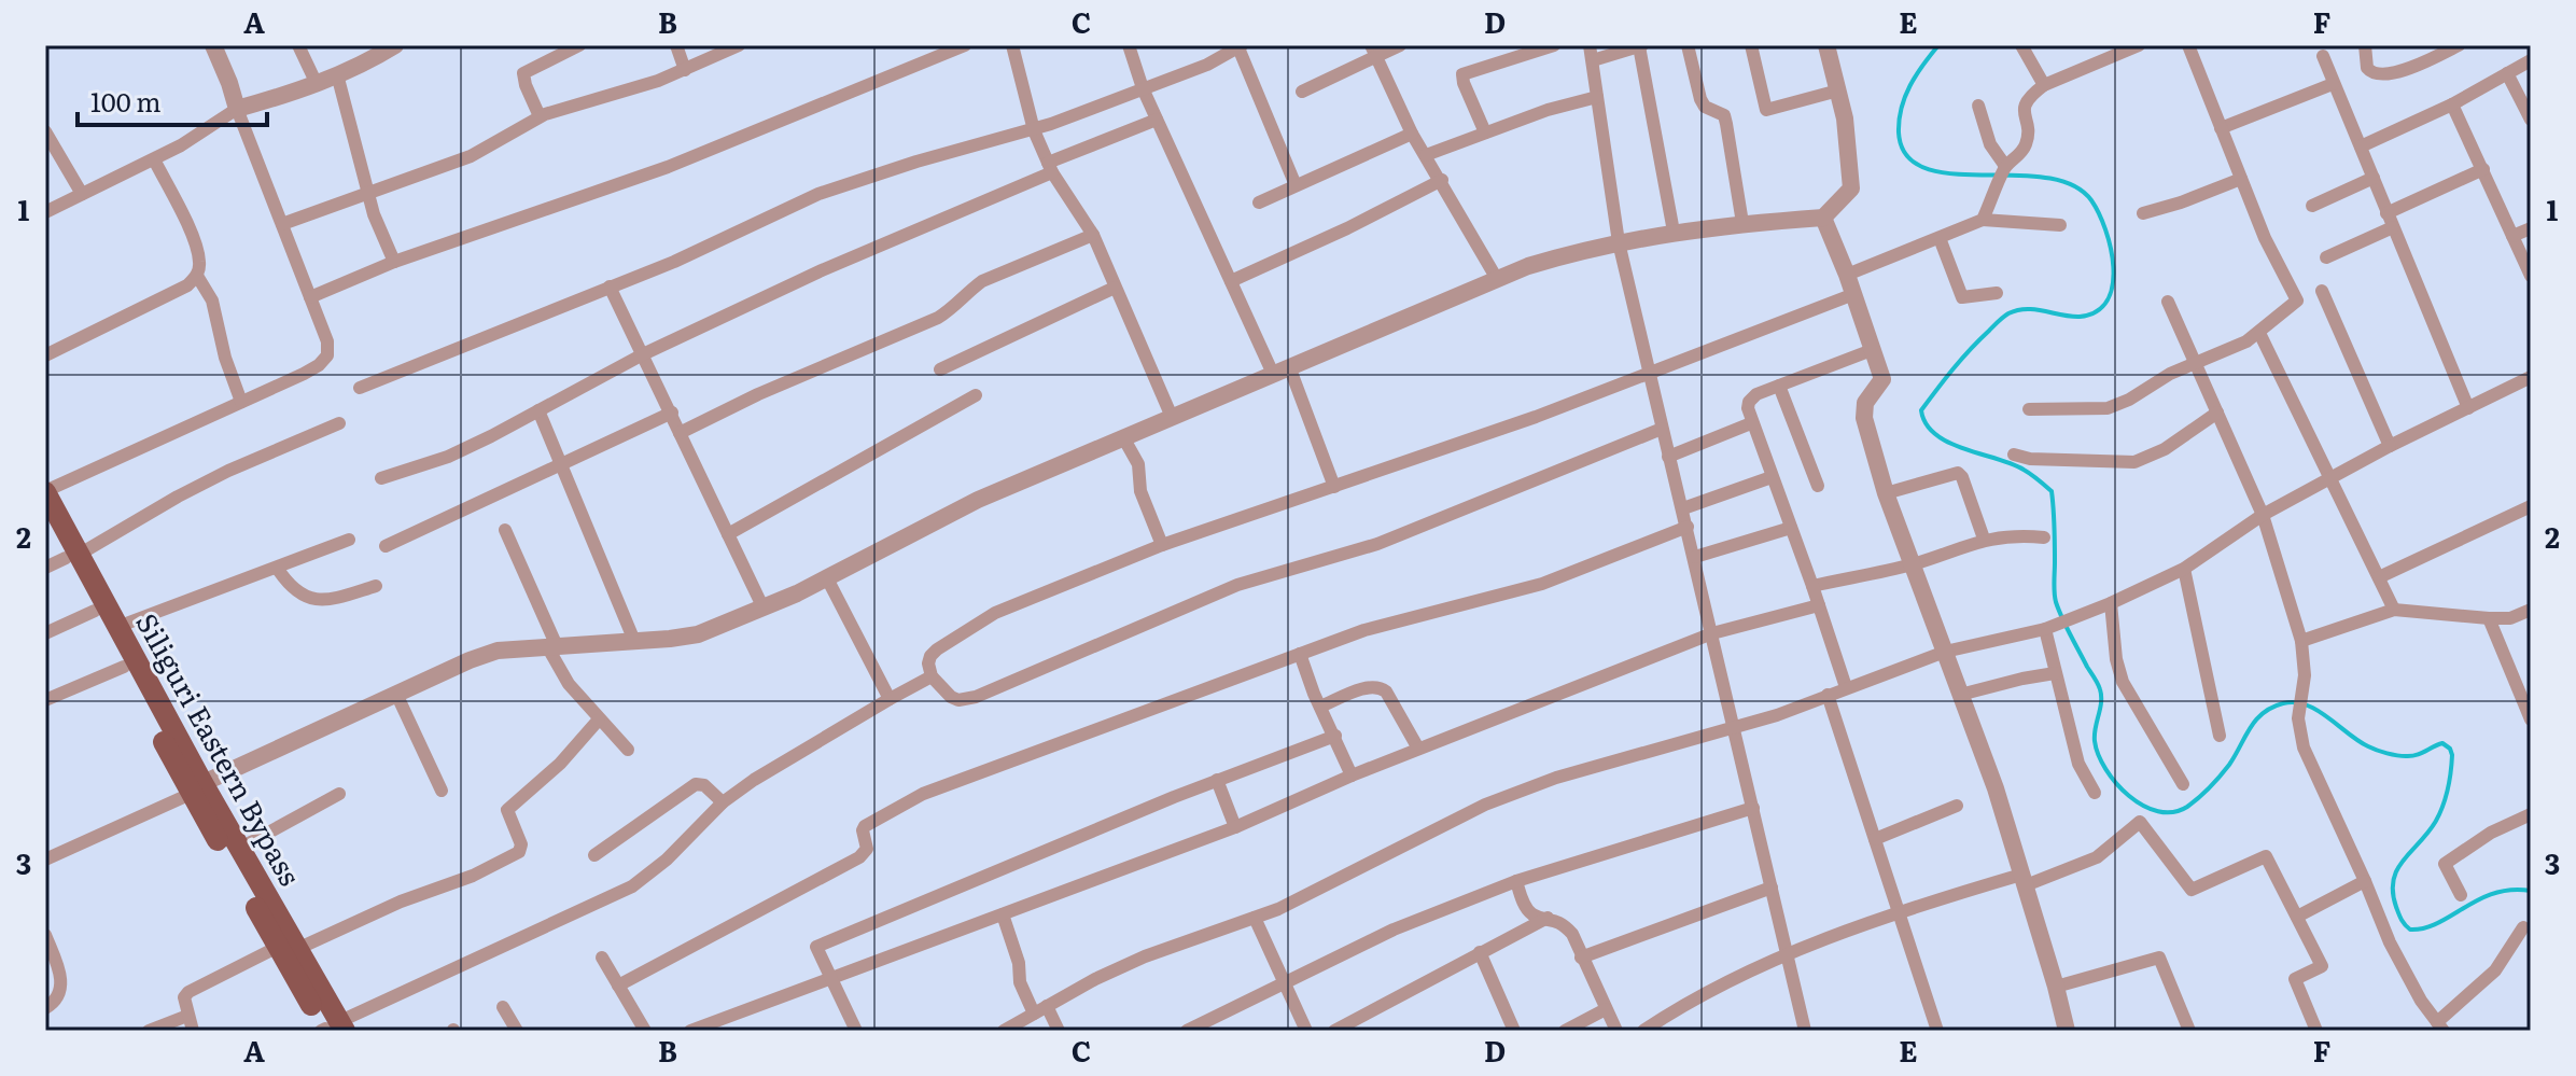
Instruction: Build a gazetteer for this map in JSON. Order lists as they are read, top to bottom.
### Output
{
  "streets": {
    "main road": ["Siliguri Eastern Bypass"]
  },
  "scale_bar": "100 m",
  "grid": {
    "columns": [
      "A",
      "B",
      "C",
      "D",
      "E",
      "F"
    ],
    "rows": ["1", "2", "3"]
  }
}
